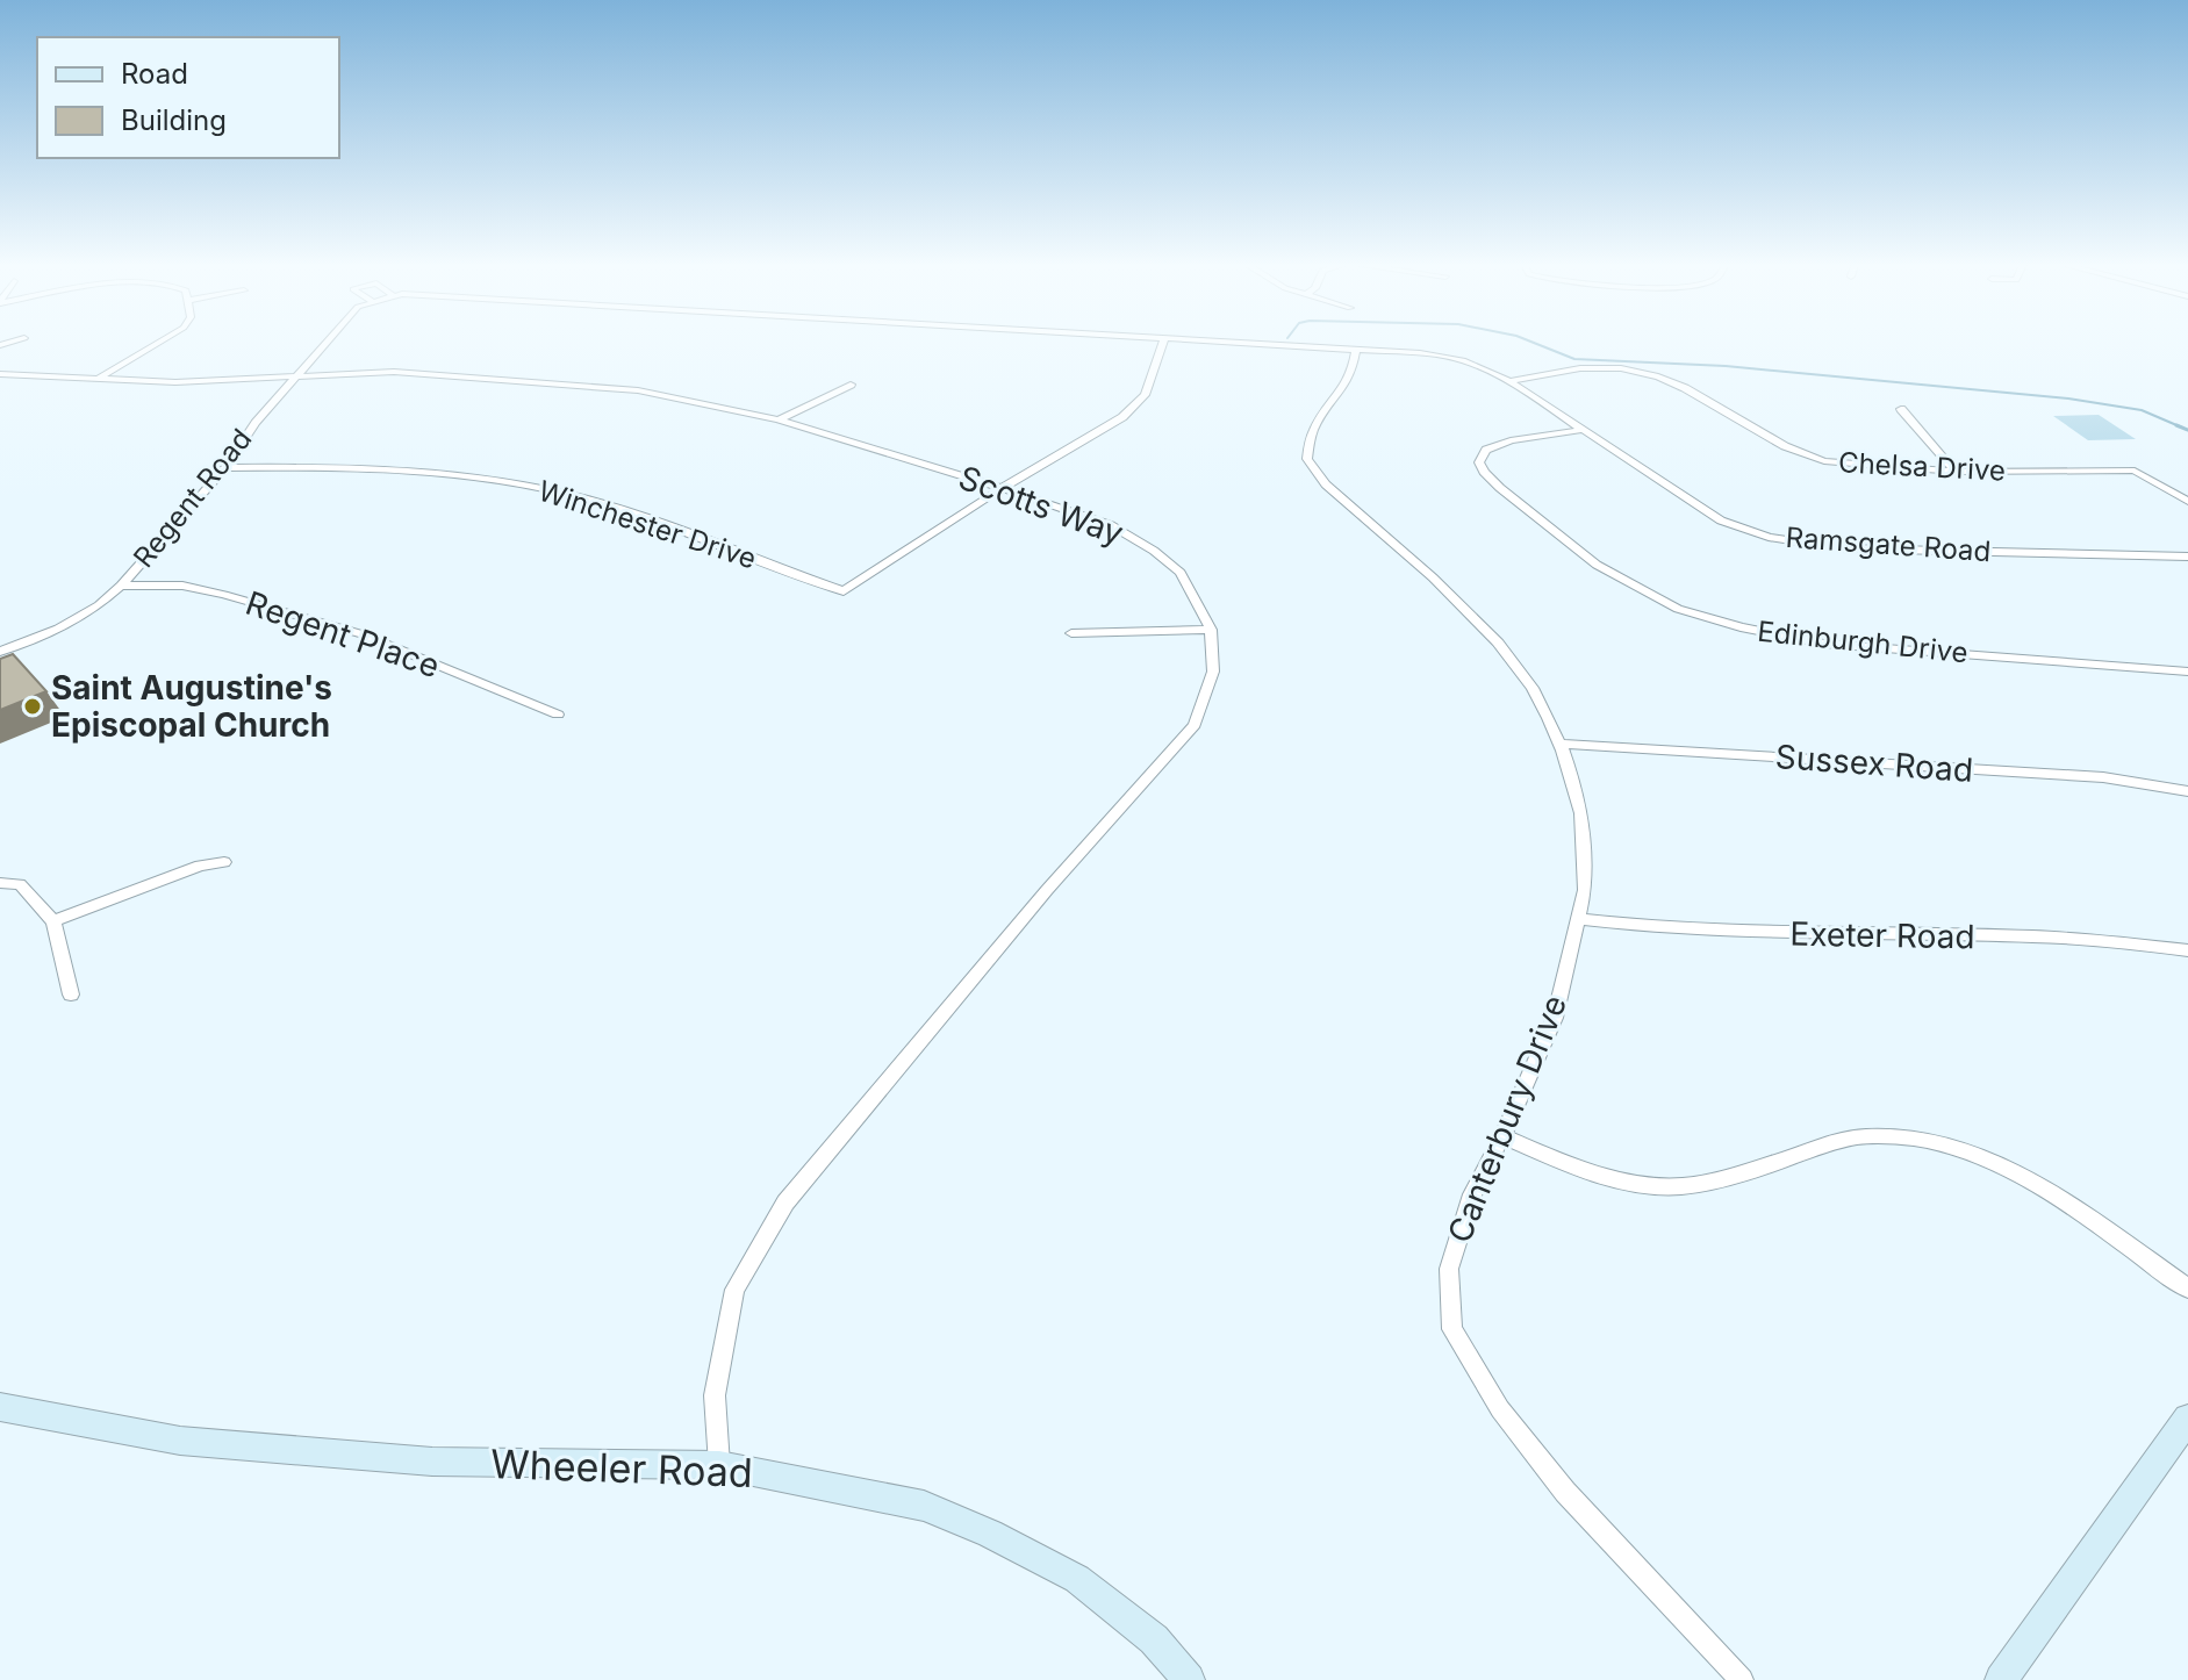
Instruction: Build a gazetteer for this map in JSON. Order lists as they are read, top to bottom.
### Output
{
  "streets": {
    "street": [
      "Chelsa Drive",
      "Regent Road",
      "Scotts Way",
      "Winchester Drive",
      "Ramsgate Road",
      "Regent Place",
      "Edinburgh Drive",
      "Sussex Road",
      "Exeter Road",
      "Canterbury Drive",
      "Wheeler Road"
    ]
  },
  "crossings": [
    ["Chelsa Drive", "Ramsgate Road"],
    ["Regent Road", "Scotts Way"],
    ["Regent Road", "Winchester Drive"],
    ["Regent Road", "Regent Place"],
    ["Scotts Way", "Winchester Drive"],
    ["Scotts Way", "Wheeler Road"],
    ["Ramsgate Road", "Edinburgh Drive"],
    ["Ramsgate Road", "Canterbury Drive"],
    ["Sussex Road", "Canterbury Drive"],
    ["Exeter Road", "Canterbury Drive"]
  ],
  "places": ["Saint Augustine's Episcopal Church"],
  "legend": ["Road", "Building"]
}
